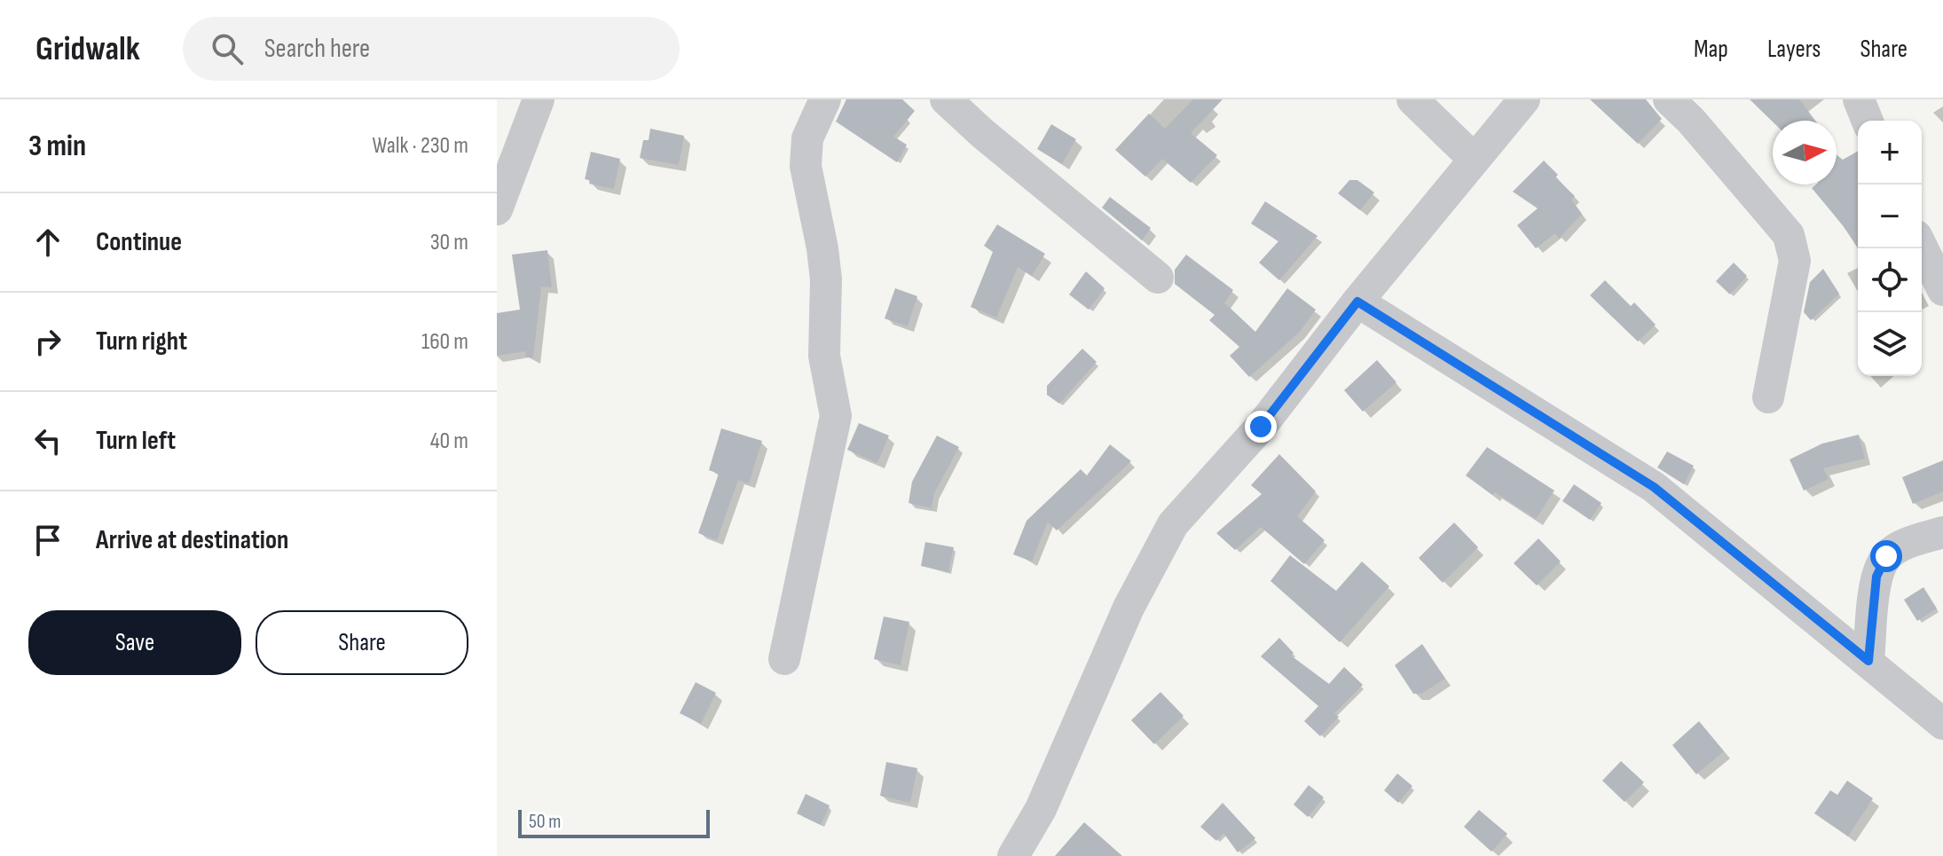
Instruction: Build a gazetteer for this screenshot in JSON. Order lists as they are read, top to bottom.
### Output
{
  "scale_bar": "50 m",
  "north": "right",
  "page": {
    "header": "Gridwalk",
    "search": "Search here",
    "nav": ["Map", "Layers", "Share"],
    "heading": ["3 min", "Walk · 230 m"],
    "map_buttons": ["+", "−"],
    "list": [
      ["Continue", "30 m"],
      ["Turn right", "160 m"],
      ["Turn left", "40 m"],
      "Arrive at destination"
    ],
    "buttons": ["Save", "Share"],
    "scale": "50 m"
  }
}
